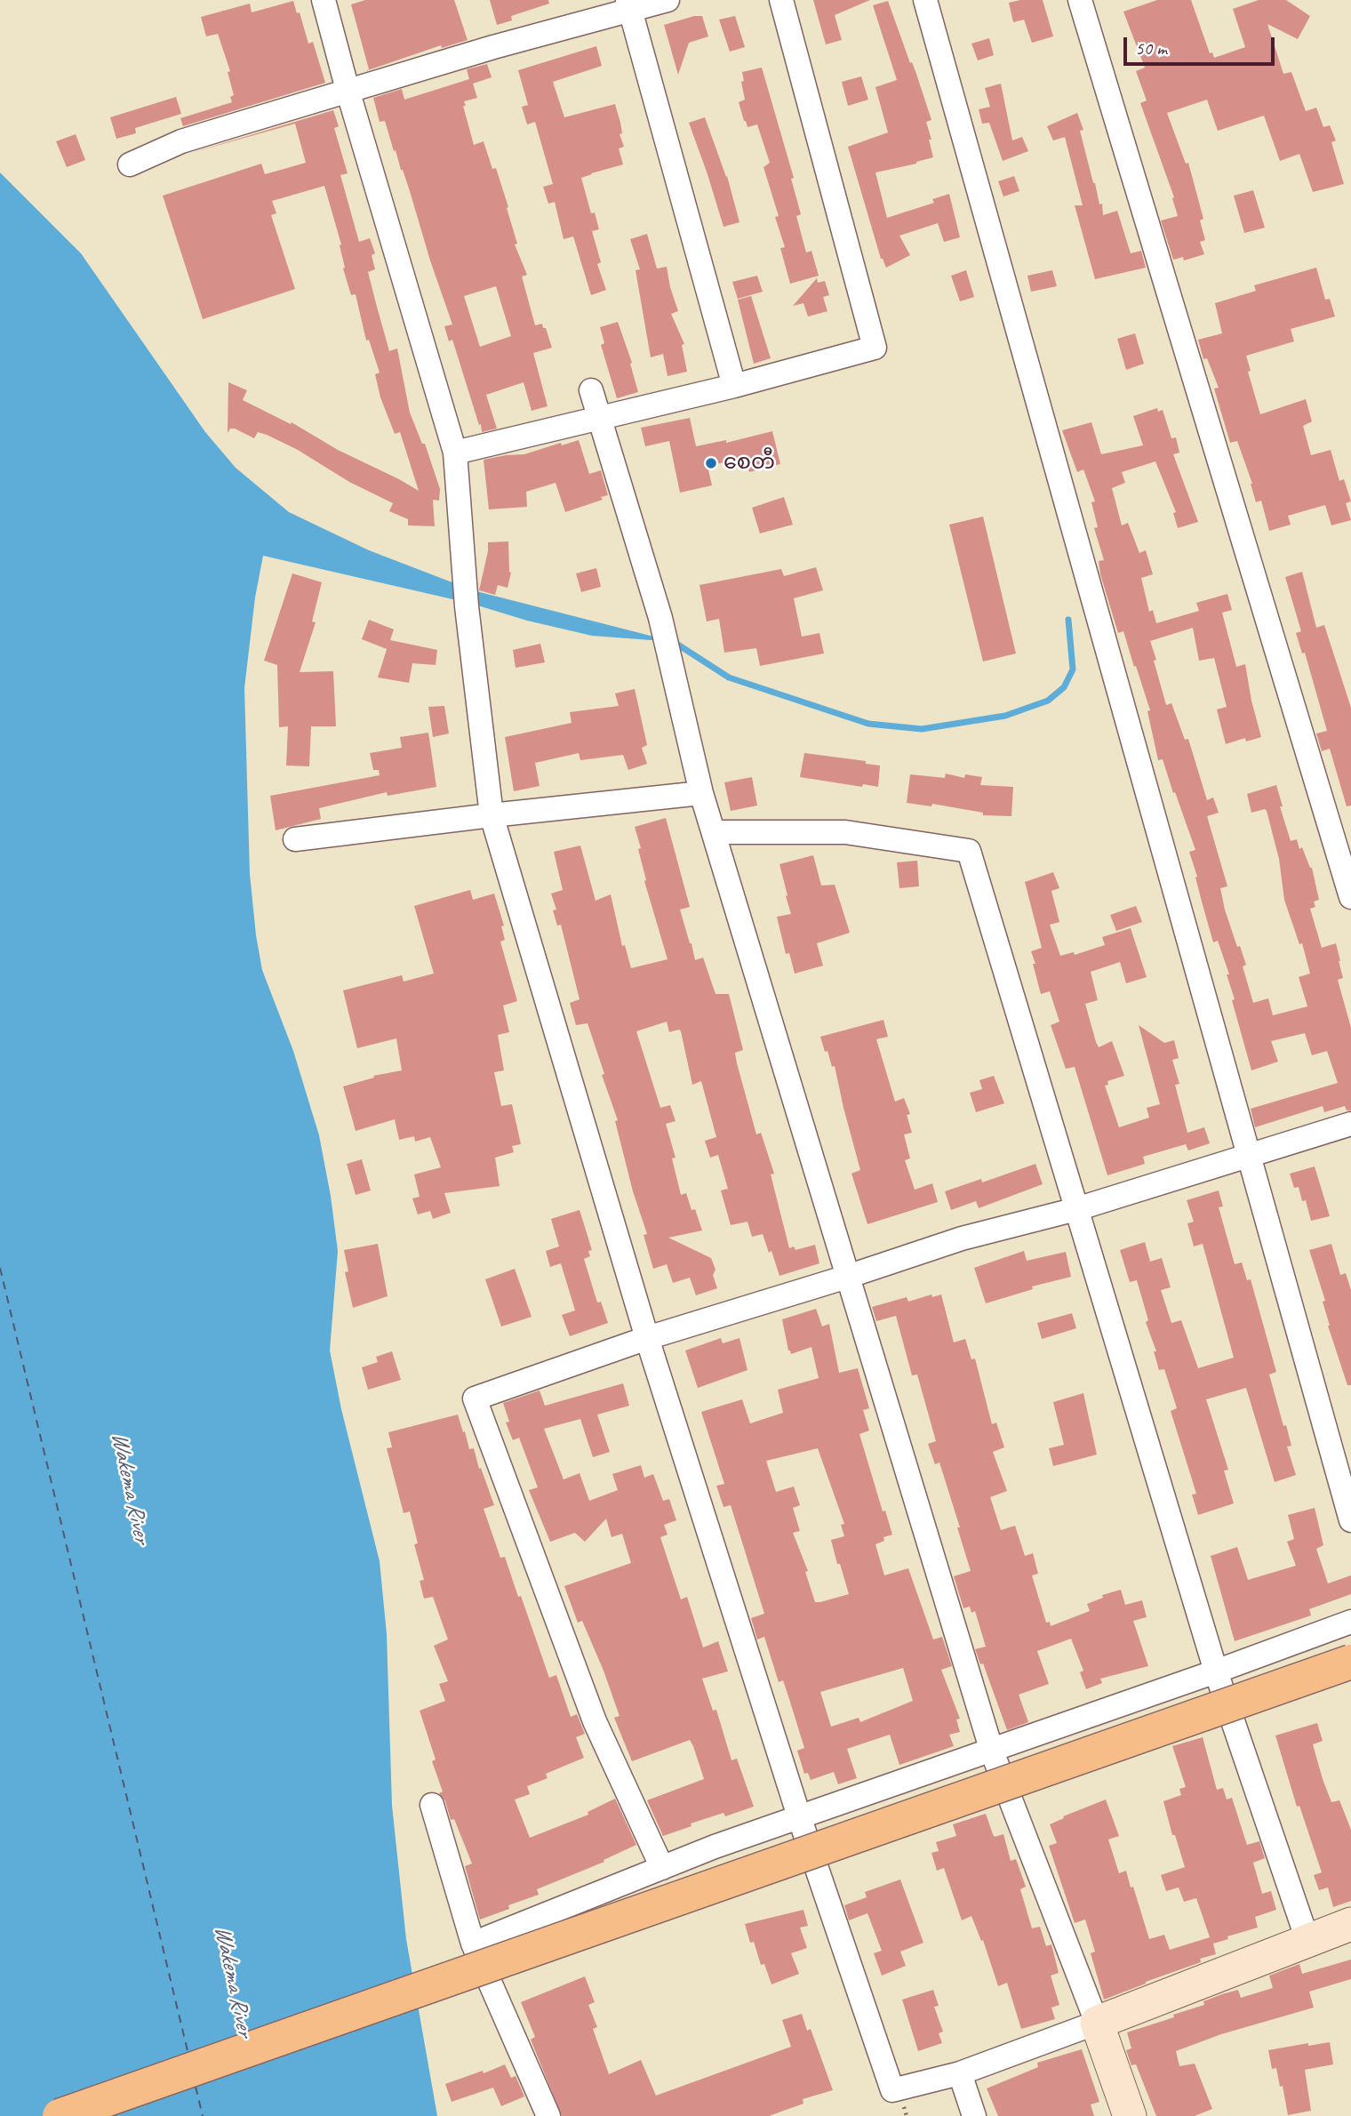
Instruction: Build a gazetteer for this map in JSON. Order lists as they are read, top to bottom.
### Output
{
  "water": ["Wakema River"],
  "places": ["စေတီ"],
  "scale_bar": "50 m"
}
